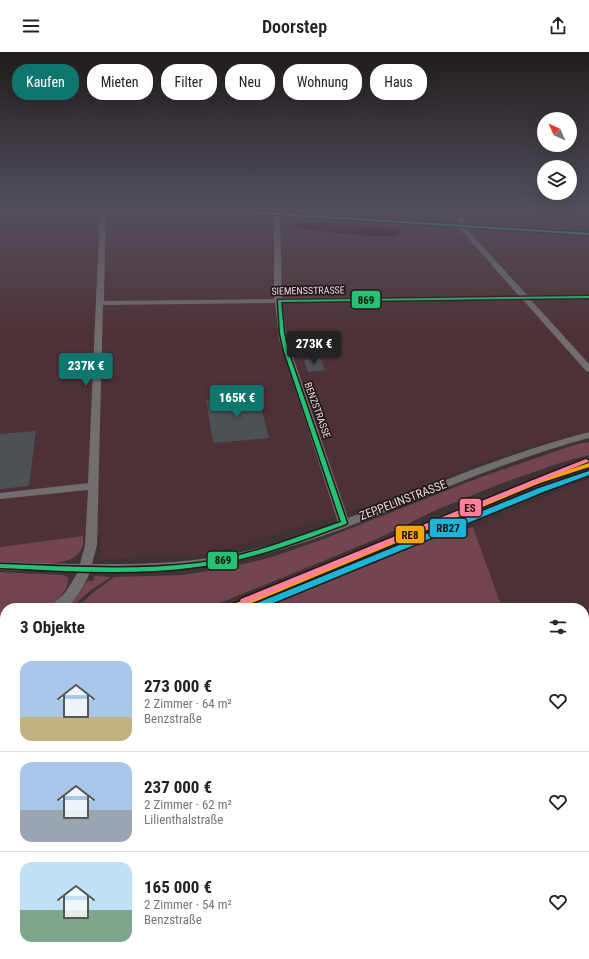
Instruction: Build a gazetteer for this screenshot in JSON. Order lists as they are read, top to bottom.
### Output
{
  "streets": {
    "street": ["SIEMENSSTRASSE", "BENZSTRASSE", "ZEPPELINSTRASSE"]
  },
  "crossings": [
    ["SIEMENSSTRASSE", "BENZSTRASSE"],
    ["BENZSTRASSE", "ZEPPELINSTRASSE"]
  ],
  "lines": [
    "transit line 869",
    "transit line ES",
    "transit line RE8",
    "transit line RB27"
  ],
  "north": "top left",
  "page": {
    "header": "Doorstep",
    "chip": [
      "Kaufen",
      "Mieten",
      "Filter",
      "Neu",
      "Wohnung",
      "Haus"
    ],
    "price": ["273K €", "237K €", "165K €"],
    "heading": "3 Objekte",
    "list": [
      {
        "name": "273 000 €",
        "note": "2 Zimmer · 64 m² · Benzstraße"
      },
      {
        "name": "237 000 €",
        "note": "2 Zimmer · 62 m² · Lilienthalstraße"
      },
      {
        "name": "165 000 €",
        "note": "2 Zimmer · 54 m² · Benzstraße"
      }
    ]
  }
}
